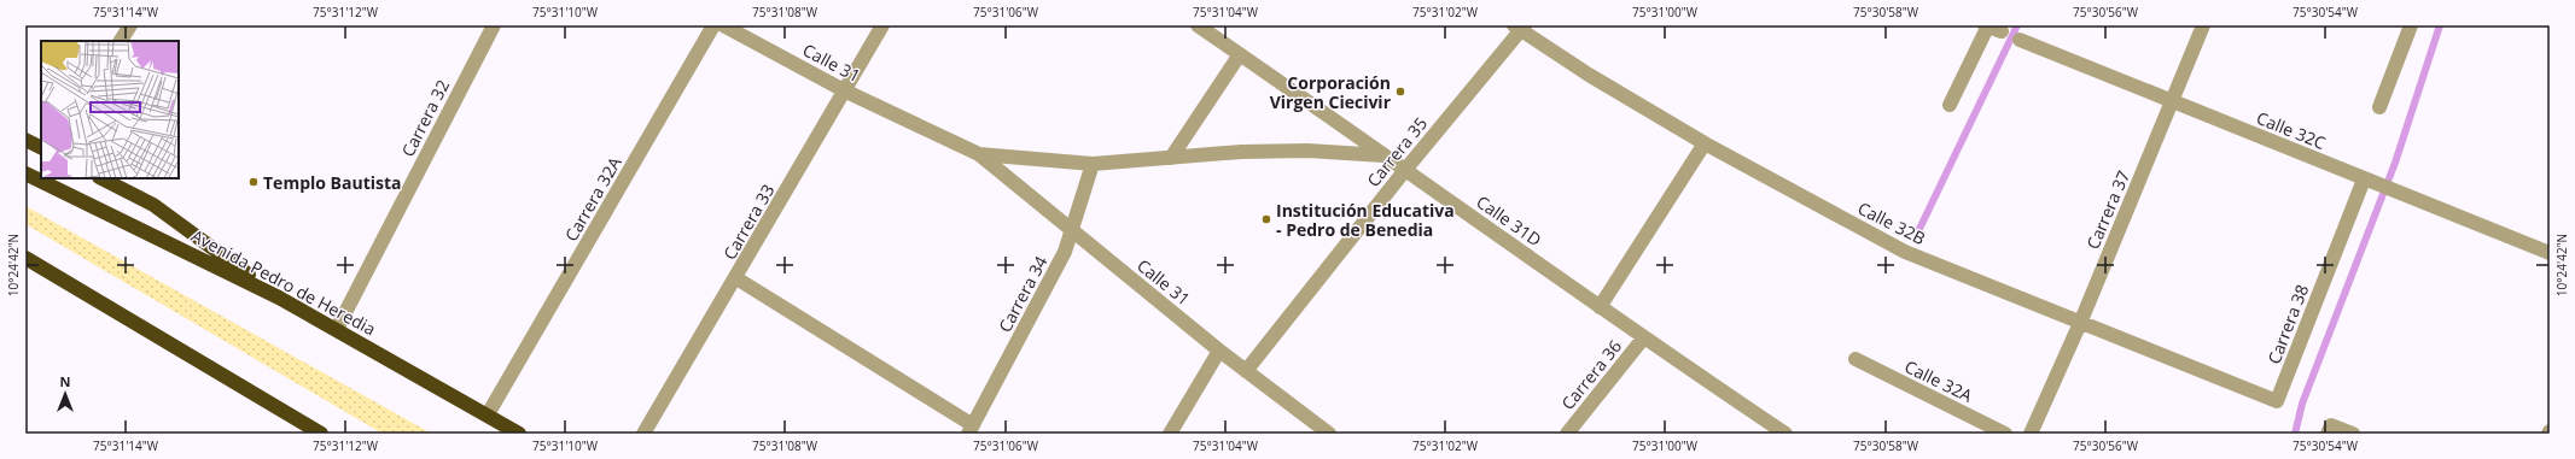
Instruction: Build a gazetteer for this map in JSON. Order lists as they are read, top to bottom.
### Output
{
  "streets": {
    "highway": ["Avenida Pedro de Heredia"],
    "street": [
      "Calle 31",
      "Carrera 32",
      "Calle 32C",
      "Carrera 35",
      "Carrera 32A",
      "Carrera 37",
      "Calle 31D",
      "Carrera 33",
      "Calle 32B",
      "Carrera 34",
      "Carrera 38",
      "Carrera 36",
      "Calle 32A"
    ]
  },
  "crossings": [
    ["Calle 31", "Carrera 35"],
    ["Calle 31", "Calle 31D"],
    ["Calle 31", "Carrera 33"],
    ["Calle 31", "Carrera 34"],
    ["Carrera 32", "Avenida Pedro de Heredia"],
    ["Calle 32C", "Carrera 37"],
    ["Calle 32C", "Carrera 38"],
    ["Carrera 35", "Calle 31D"],
    ["Carrera 35", "Calle 32B"],
    ["Carrera 32A", "Avenida Pedro de Heredia"],
    ["Carrera 37", "Calle 32B"],
    ["Calle 31D", "Carrera 36"],
    ["Calle 32B", "Carrera 38"]
  ],
  "places": ["Corporación Virgen Ciecivir", "Templo Bautista", "Institución Educativa - Pedro de Benedia"],
  "north": "top",
  "coordinates": [
    "75°31'14\"W",
    "75°31'12\"W",
    "75°31'10\"W",
    "75°31'08\"W",
    "75°31'06\"W",
    "75°31'04\"W",
    "75°31'02\"W",
    "75°31'00\"W",
    "75°30'58\"W",
    "75°30'56\"W",
    "75°30'54\"W",
    "10°24'42\"N"
  ]
}
